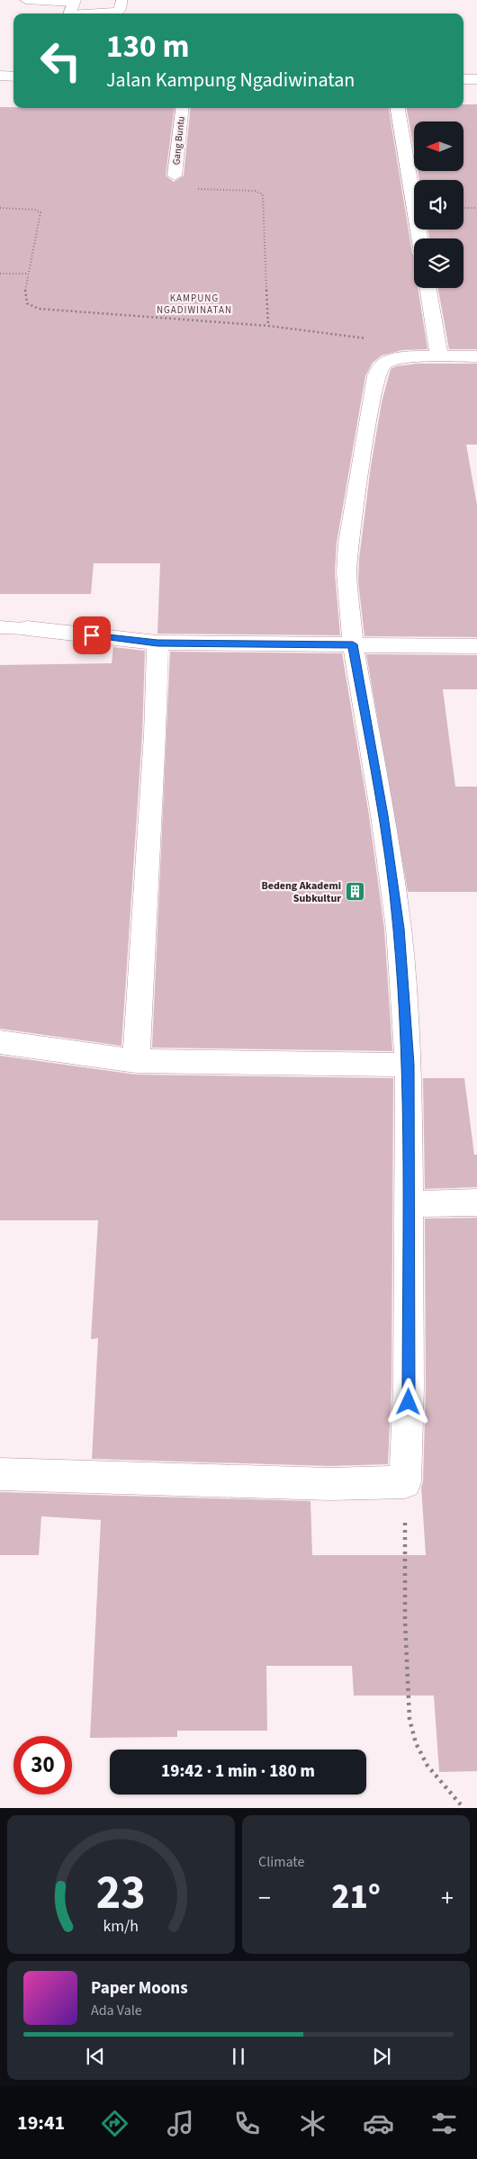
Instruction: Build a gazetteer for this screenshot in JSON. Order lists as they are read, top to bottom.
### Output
{
  "streets": {
    "lane": ["Gang Buntu"]
  },
  "districts": ["KAMPUNG NGADIWINATAN"],
  "places": {
    "building": ["Bedeng Akademi Subkultur"]
  },
  "north": "left",
  "page": {
    "turn": ["130 m", "Jalan Kampung Ngadiwinatan"],
    "limit": "30",
    "trip": "19:42 · 1 min · 180 m",
    "tile": "Climate",
    "heat": ["−", "21°", "+"],
    "song": ["Paper Moons", "Ada Vale"],
    "tabs": "19:41",
    "gauge": ["23", "km/h"]
  }
}
